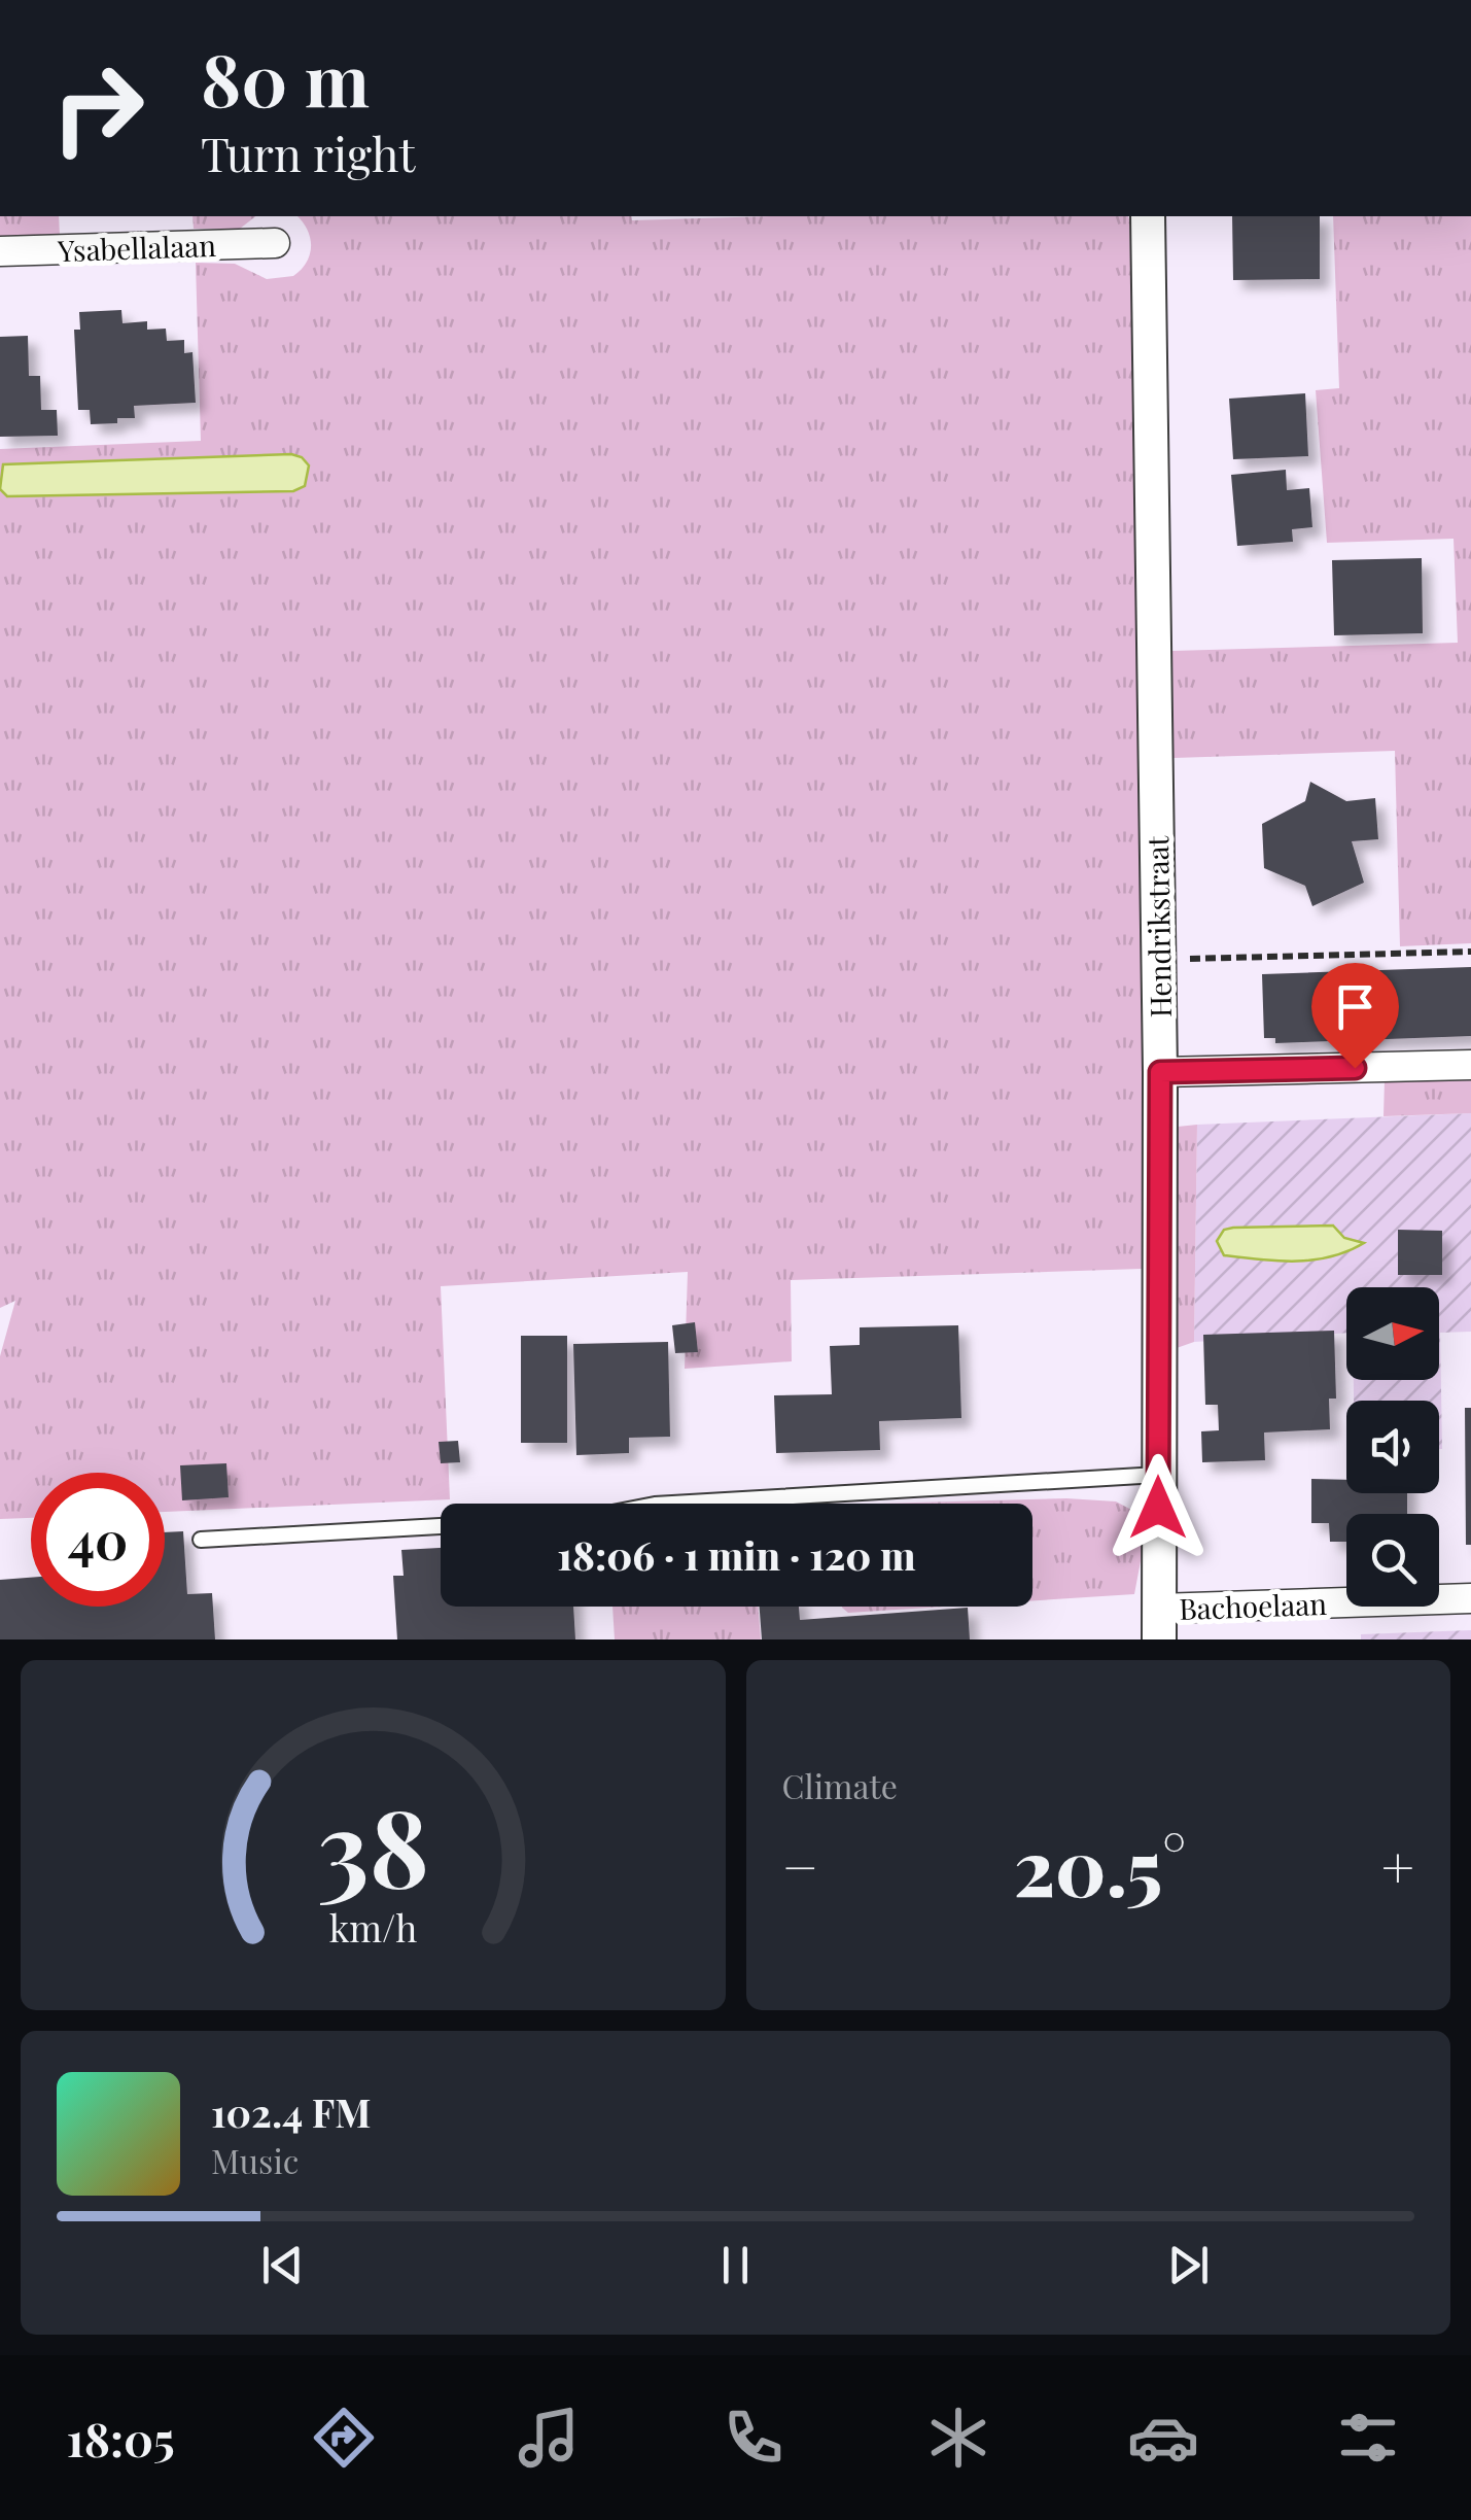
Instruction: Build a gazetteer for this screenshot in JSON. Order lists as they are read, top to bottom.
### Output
{
  "streets": {
    "street": ["Ysabellalaan", "Hendrikstraat", "Bachoelaan"]
  },
  "crossings": [
    ["Hendrikstraat", "Bachoelaan"]
  ],
  "north": "right",
  "page": {
    "turn": ["80 m", "Turn right"],
    "limit": "40",
    "trip": "18:06 · 1 min · 120 m",
    "tile": "Climate",
    "heat": ["−", "20.5°", "+"],
    "song": ["102.4 FM", "Music"],
    "tabs": "18:05",
    "gauge": ["38", "km/h"]
  }
}
